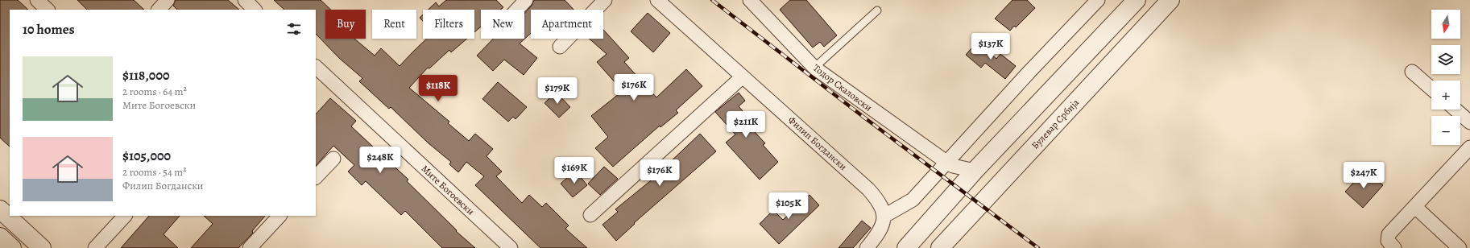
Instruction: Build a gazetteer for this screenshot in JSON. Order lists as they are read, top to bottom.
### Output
{
  "streets": {
    "street": [
      "Тодор Скаловски",
      "Булевар Србија",
      "Филип Богдански",
      "Мите Богоевски"
    ]
  },
  "north": "bottom",
  "page": {
    "map_buttons": ["+", "−"],
    "chip": [
      "Buy",
      "Rent",
      "Filters",
      "New",
      "Apartment"
    ],
    "heading": "10 homes",
    "price": [
      "$137K",
      "$176K",
      "$118K",
      "$179K",
      "$211K",
      "$248K",
      "$169K",
      "$176K",
      "$247K",
      "$105K"
    ],
    "list": [
      {
        "name": "$118,000",
        "note": "2 rooms · 64 m² · Мите Богоевски"
      },
      {
        "name": "$105,000",
        "note": "2 rooms · 54 m² · Филип Богдански"
      }
    ]
  }
}
